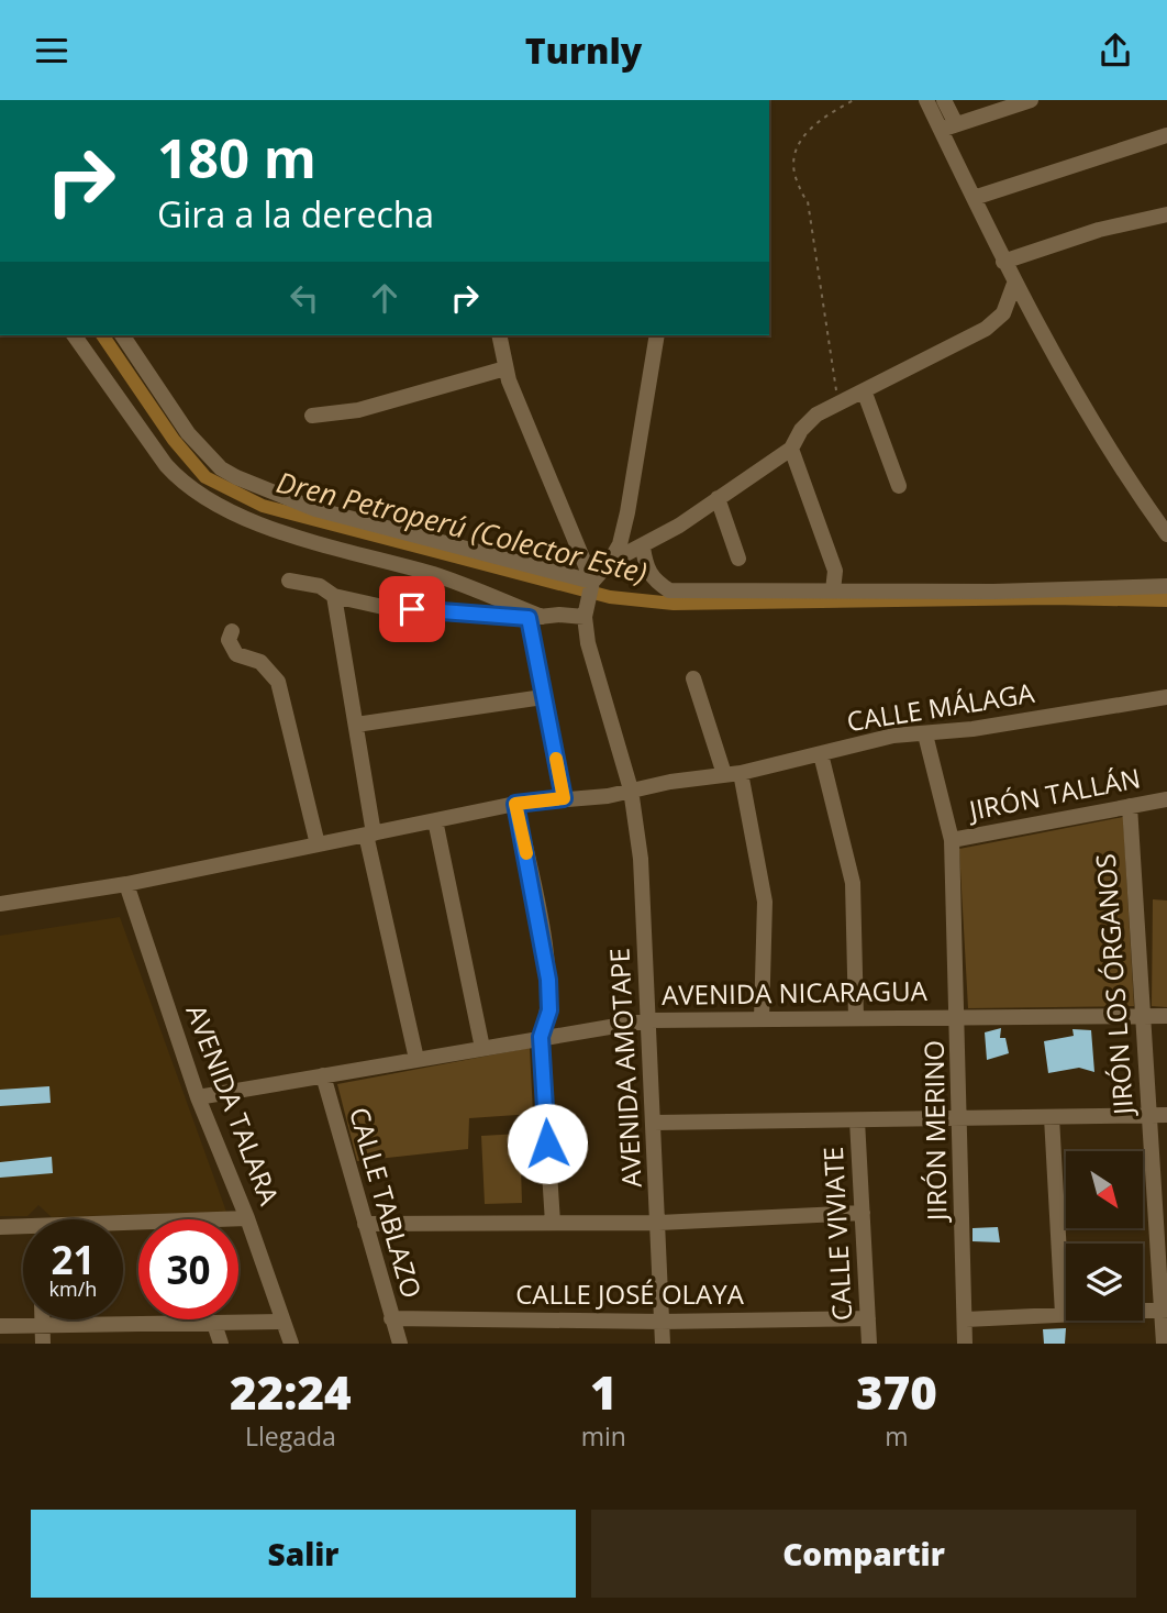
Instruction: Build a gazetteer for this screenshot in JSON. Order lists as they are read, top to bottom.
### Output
{
  "streets": {
    "street": [
      "CALLE MÁLAGA",
      "JIRÓN TALLÁN",
      "JIRÓN LOS ÓRGANOS",
      "AVENIDA NICARAGUA",
      "AVENIDA AMOTAPE",
      "AVENIDA TALARA",
      "JIRÓN MERINO",
      "CALLE TABLAZO",
      "CALLE VIVIATE",
      "CALLE JOSÉ OLAYA"
    ]
  },
  "crossings": [
    ["CALLE MÁLAGA", "AVENIDA AMOTAPE"],
    ["CALLE MÁLAGA", "AVENIDA TALARA"],
    ["CALLE MÁLAGA", "JIRÓN MERINO"],
    ["JIRÓN TALLÁN", "JIRÓN LOS ÓRGANOS"],
    ["JIRÓN TALLÁN", "JIRÓN MERINO"],
    ["JIRÓN LOS ÓRGANOS", "AVENIDA NICARAGUA"],
    ["AVENIDA NICARAGUA", "AVENIDA AMOTAPE"],
    ["AVENIDA NICARAGUA", "AVENIDA TALARA"],
    ["AVENIDA NICARAGUA", "JIRÓN MERINO"],
    ["AVENIDA NICARAGUA", "CALLE TABLAZO"],
    ["AVENIDA AMOTAPE", "CALLE JOSÉ OLAYA"],
    ["CALLE TABLAZO", "CALLE JOSÉ OLAYA"],
    ["CALLE VIVIATE", "CALLE JOSÉ OLAYA"]
  ],
  "water": ["Dren Petroperú (Colector Este)"],
  "north": "bottom right",
  "page": {
    "header": "Turnly",
    "turn": ["180 m", "Gira a la derecha"],
    "speed": "21 km/h",
    "limit": "30",
    "eta": [
      "22:24",
      "Llegada",
      "1",
      "min",
      "370",
      "m"
    ],
    "buttons": ["Salir", "Compartir"]
  }
}
